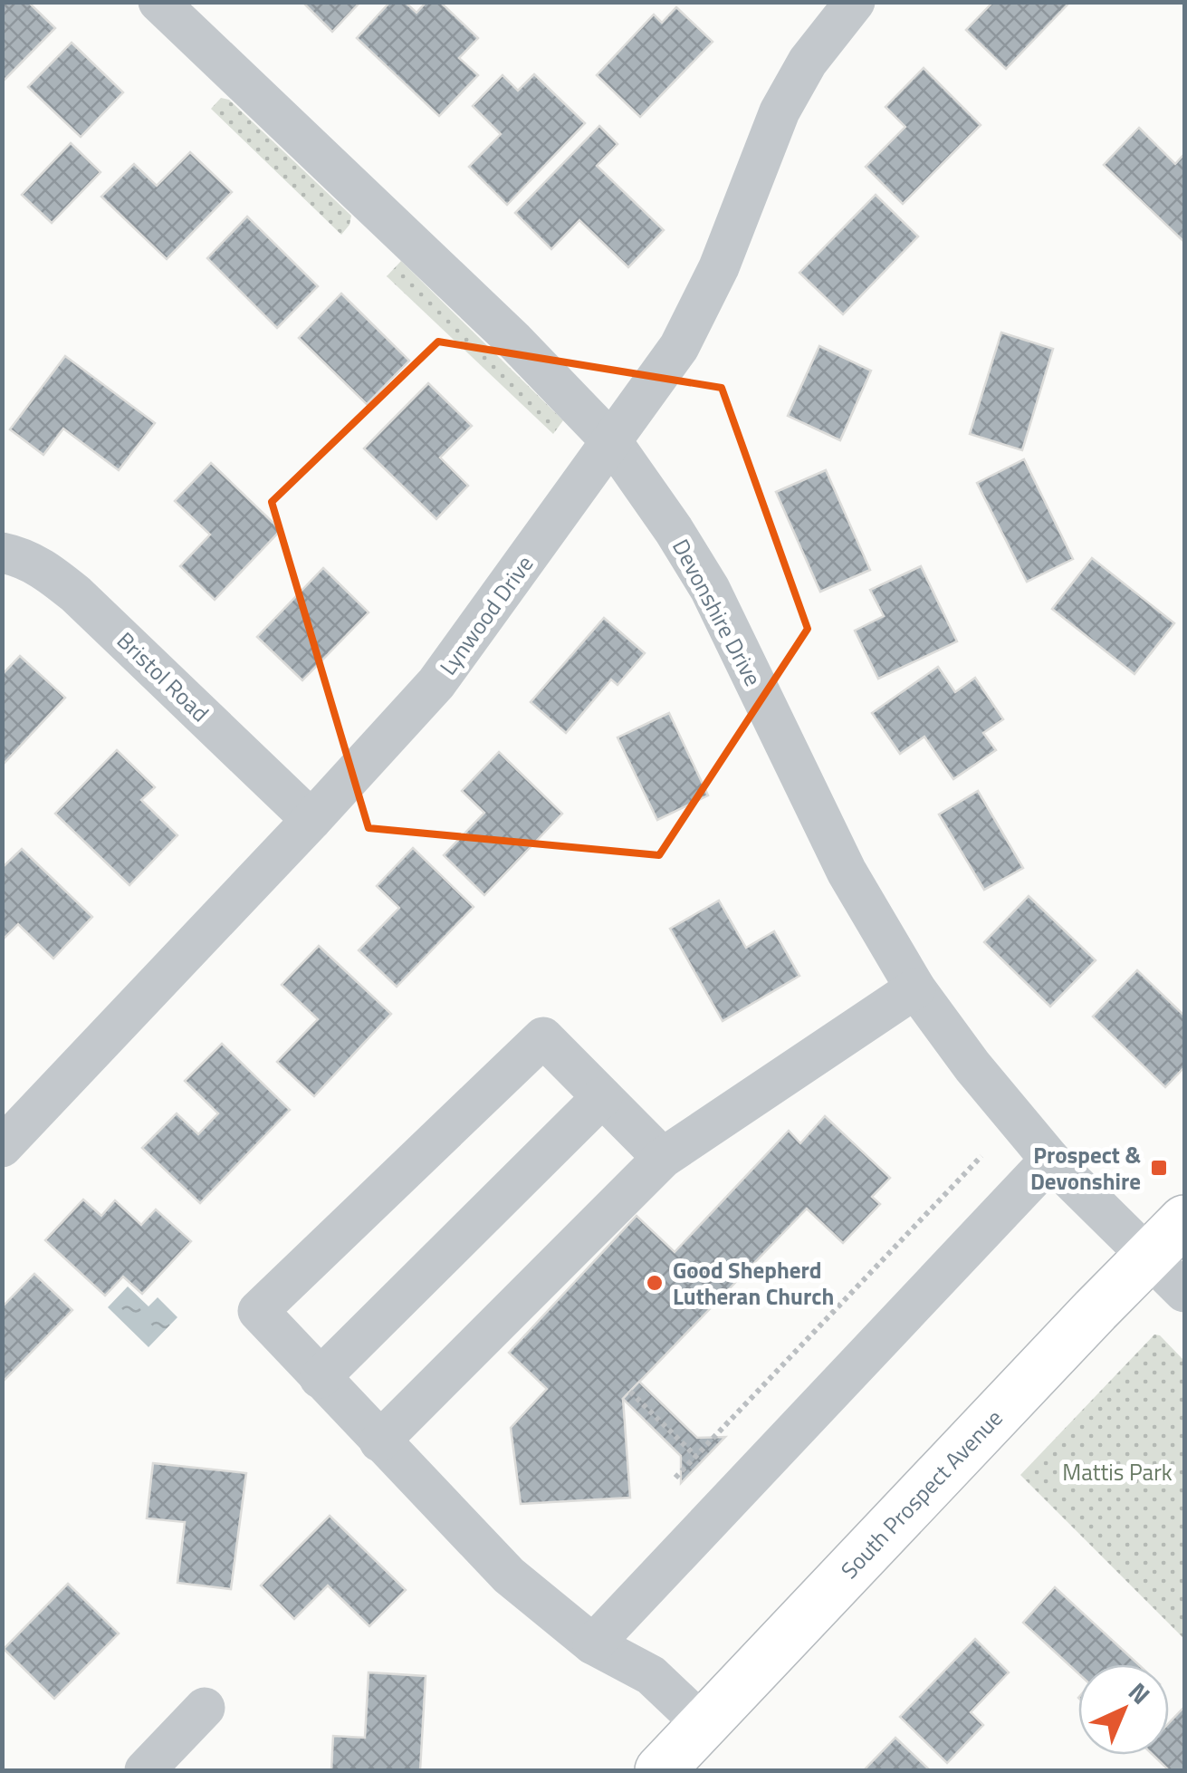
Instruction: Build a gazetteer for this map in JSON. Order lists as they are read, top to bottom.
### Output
{
  "streets": {
    "main road": ["South Prospect Avenue"],
    "street": ["Devonshire Drive", "Lynwood Drive", "Bristol Road"]
  },
  "crossings": [
    ["Devonshire Drive", "Lynwood Drive"],
    ["Devonshire Drive", "South Prospect Avenue"],
    ["Lynwood Drive", "Bristol Road"]
  ],
  "parks": ["Mattis Park"],
  "places": {
    "transit": ["Prospect & Devonshire"],
    "other": ["Good Shepherd Lutheran Church"]
  },
  "north": "top right"
}
